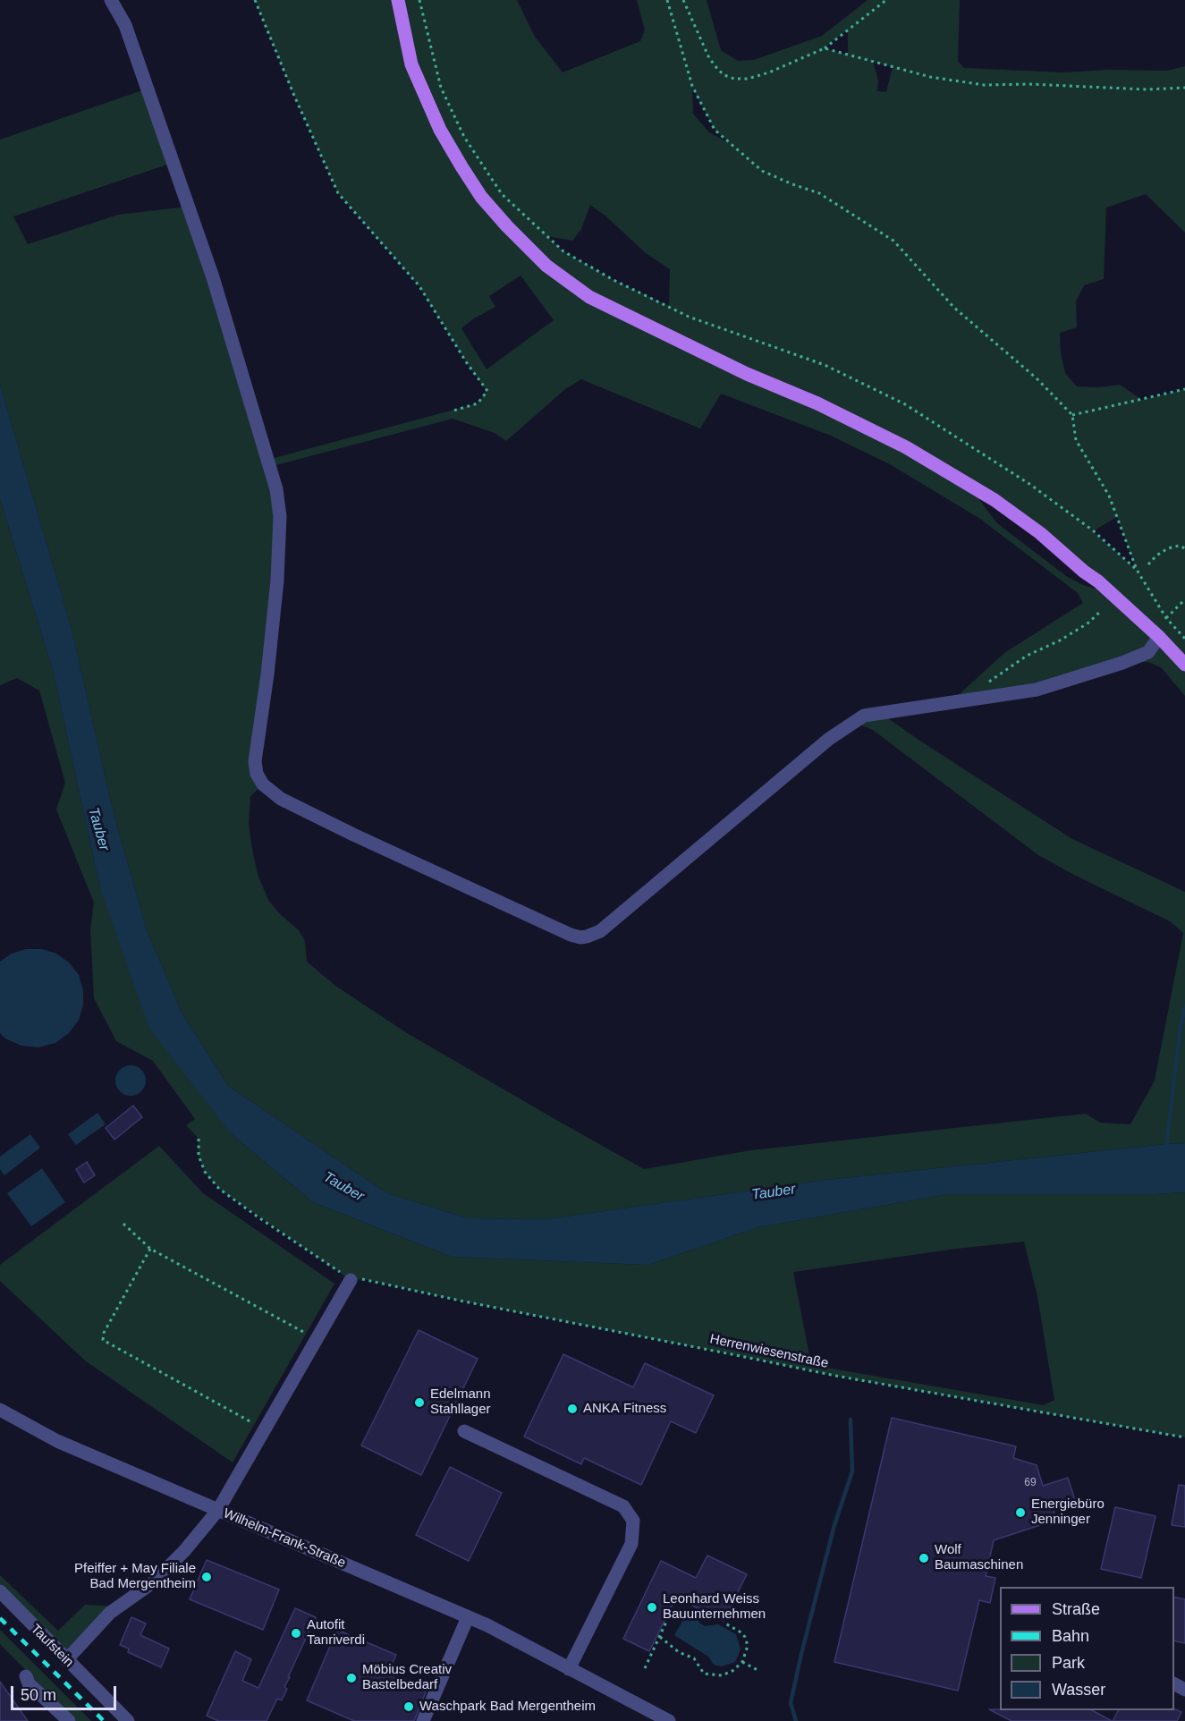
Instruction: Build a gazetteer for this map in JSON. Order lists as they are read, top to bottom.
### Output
{
  "streets": {
    "street": ["Wilhelm-Frank-Straße", "Taufstein"],
    "path": ["Herrenwiesenstraße"]
  },
  "water": ["Tauber"],
  "places": [
    "Edelmann Stahllager",
    "ANKA Fitness",
    "Energiebüro Jenninger",
    "Wolf Baumaschinen",
    "Pfeiffer + May Filiale Bad Mergentheim",
    "Leonhard Weiss Bauunternehmen",
    "Autofit Tanriverdi",
    "Möbius Creativ Bastelbedarf",
    "Waschpark Bad Mergentheim"
  ],
  "house_numbers": ["69"],
  "legend": [
    "Straße",
    "Bahn",
    "Park",
    "Wasser"
  ],
  "scale_bar": "50 m"
}
